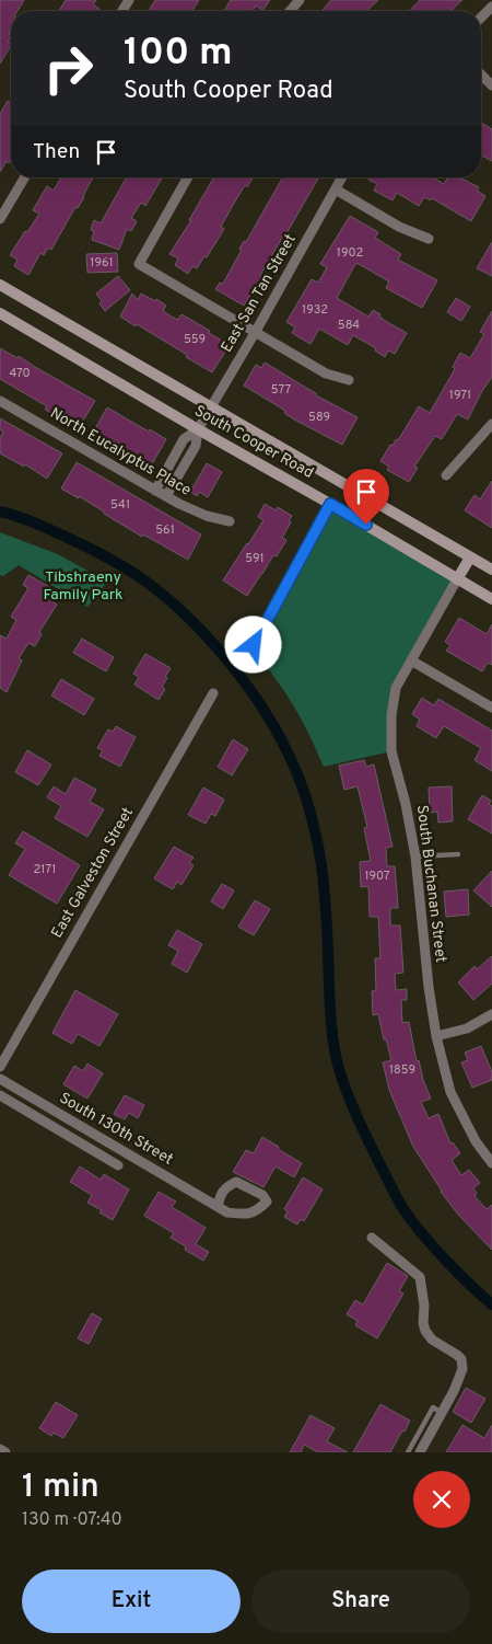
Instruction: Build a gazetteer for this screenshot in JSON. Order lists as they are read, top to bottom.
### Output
{
  "streets": {
    "main road": ["South Cooper Road"],
    "street": [
      "East San Tan Street",
      "North Eucalyptus Place",
      "East Galveston Street",
      "South Buchanan Street",
      "South 130th Street"
    ]
  },
  "crossings": [
    ["East San Tan Street", "South Cooper Road"],
    ["East San Tan Street", "North Eucalyptus Place"],
    ["South Cooper Road", "South Buchanan Street"]
  ],
  "parks": ["Tibshraeny Family Park"],
  "house_numbers": [
    "1902",
    "1961",
    "1932",
    "584",
    "559",
    "470",
    "577",
    "1971",
    "589",
    "541",
    "561",
    "591",
    "2171",
    "1907",
    "1859"
  ],
  "page": {
    "turn": ["100 m", "South Cooper Road"],
    "then": "Then",
    "heading": ["1 min", "130 m · 07:40"],
    "buttons": ["Exit", "Share"]
  }
}
